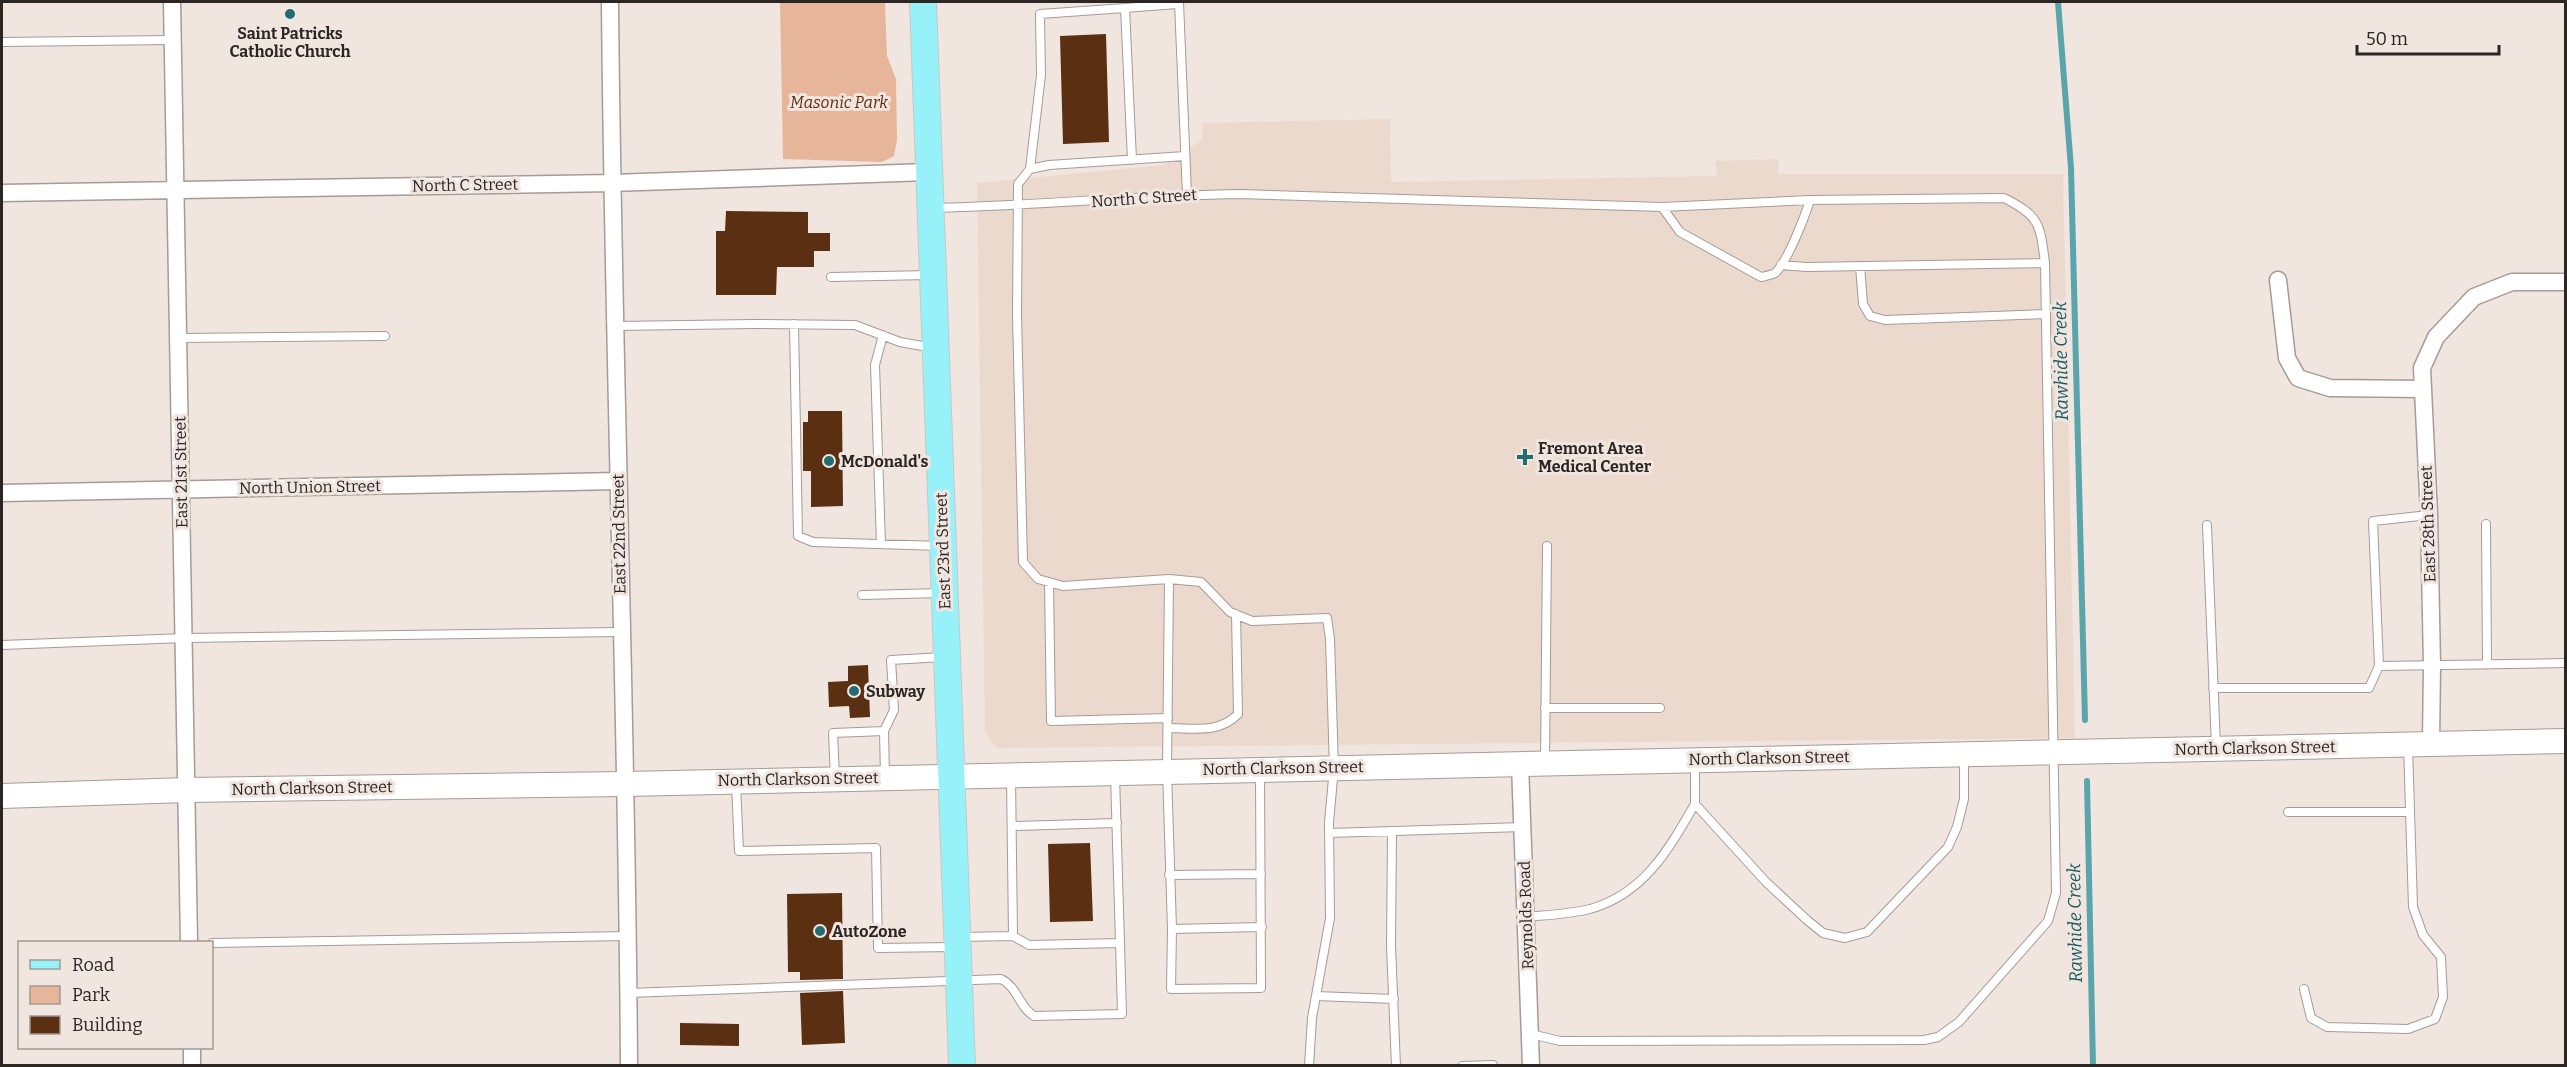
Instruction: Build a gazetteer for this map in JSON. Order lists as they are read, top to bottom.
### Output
{
  "streets": {
    "main road": ["East 23rd Street"],
    "street": [
      "North C Street",
      "East 21st Street",
      "North Union Street",
      "East 28th Street",
      "East 22nd Street",
      "North Clarkson Street",
      "Reynolds Road"
    ]
  },
  "crossings": [
    ["North C Street", "East 21st Street"],
    ["North C Street", "East 22nd Street"],
    ["North C Street", "East 23rd Street"],
    ["North C Street", "North Clarkson Street"],
    ["North C Street", "Reynolds Road"],
    ["East 21st Street", "North Union Street"],
    ["East 21st Street", "North Clarkson Street"],
    ["North Union Street", "East 22nd Street"],
    ["East 28th Street", "North Clarkson Street"],
    ["East 22nd Street", "North Clarkson Street"],
    ["East 23rd Street", "North Clarkson Street"],
    ["North Clarkson Street", "Reynolds Road"]
  ],
  "water": ["Rawhide Creek"],
  "parks": ["Masonic Park"],
  "places": {
    "other": [
      "Saint Patricks Catholic Church",
      "McDonald's",
      "Subway",
      "AutoZone"
    ],
    "health": ["Fremont Area Medical Center"]
  },
  "legend": ["Road", "Park", "Building"],
  "scale_bar": "50 m"
}
